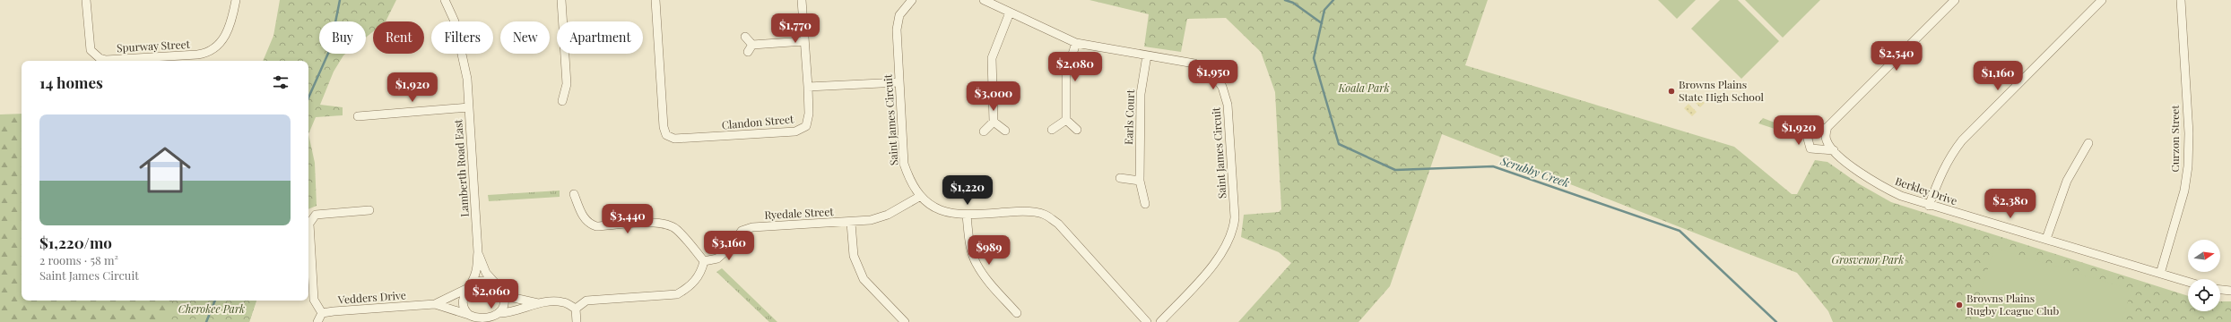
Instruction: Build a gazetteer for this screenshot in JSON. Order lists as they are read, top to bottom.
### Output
{
  "streets": {
    "street": [
      "Spurway Street",
      "Earls Court",
      "Saint James Circuit",
      "Clandon Street",
      "Curzon Street",
      "Lamberth Road East",
      "Berkley Drive",
      "Ryedale Street",
      "Vedders Drive"
    ]
  },
  "crossings": [
    ["Earls Court", "Saint James Circuit"],
    ["Saint James Circuit", "Ryedale Street"],
    ["Curzon Street", "Berkley Drive"],
    ["Lamberth Road East", "Vedders Drive"]
  ],
  "water": ["Scrubby Creek"],
  "parks": ["Koala Park", "Grosvenor Park", "Cherokee Park"],
  "places": ["Browns Plains State High School", "Browns Plains Rugby League Club"],
  "north": "right",
  "page": {
    "price": [
      "$1,770",
      "$2,540",
      "$2,080",
      "$1,950",
      "$1,160",
      "$1,920",
      "$3,000",
      "$1,920",
      "$1,220",
      "$2,380",
      "$3,440",
      "$3,160",
      "$989",
      "$2,060"
    ],
    "chip": [
      "Buy",
      "Rent",
      "Filters",
      "New",
      "Apartment"
    ],
    "heading": "14 homes",
    "list": [
      {
        "name": "$1,220/mo",
        "note": "2 rooms · 58 m² · Saint James Circuit"
      }
    ]
  }
}
